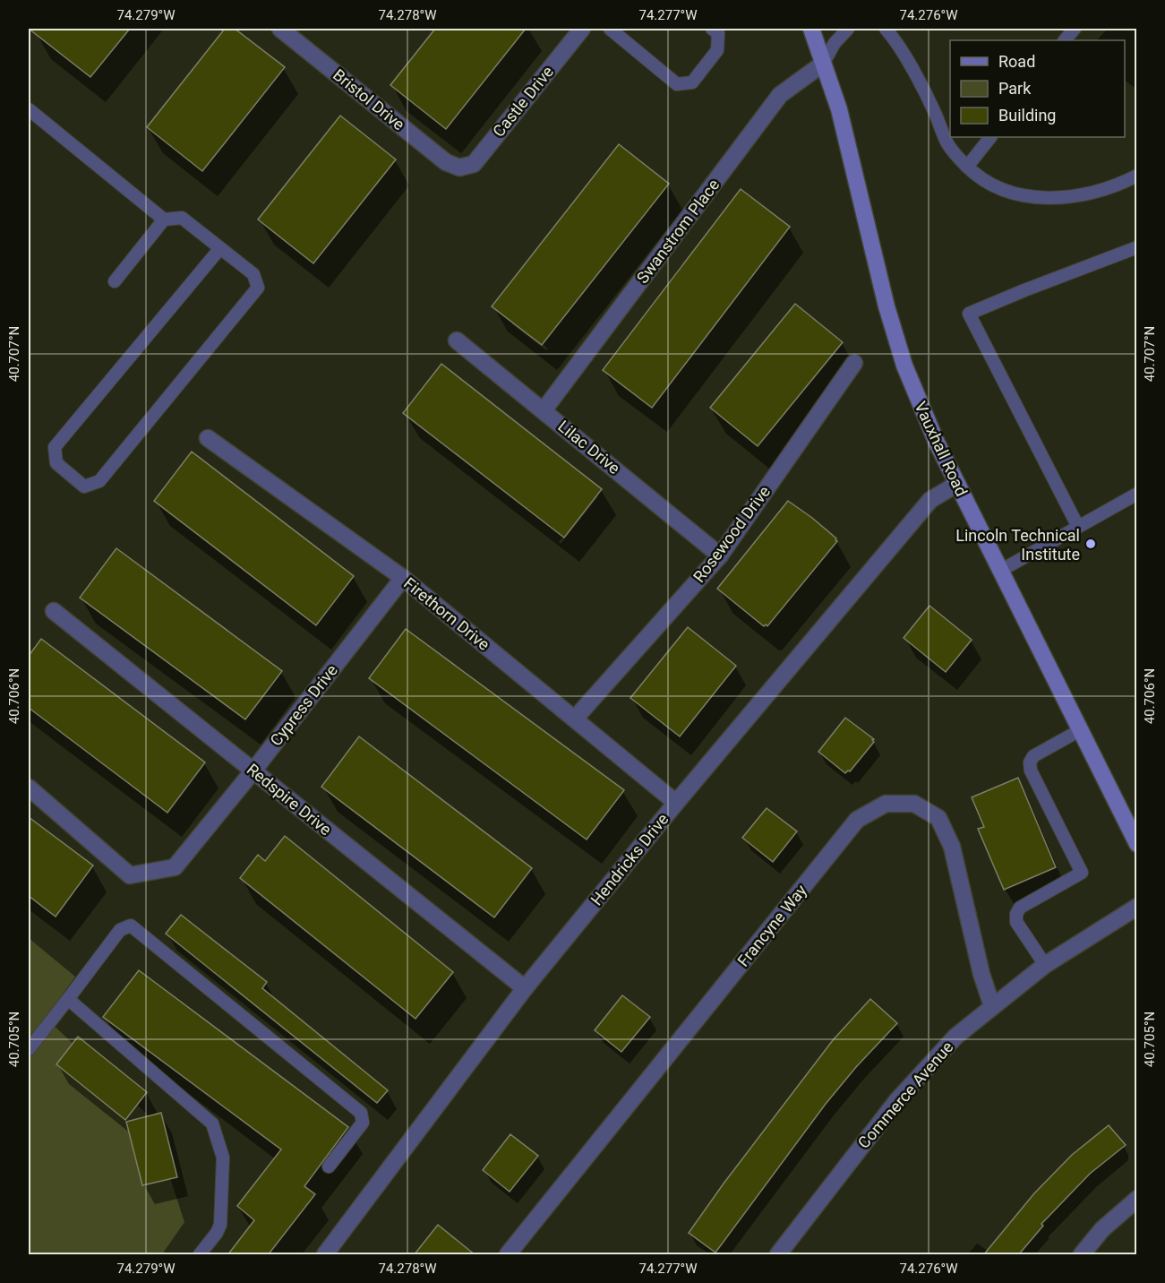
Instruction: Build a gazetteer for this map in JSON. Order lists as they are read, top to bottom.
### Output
{
  "streets": {
    "street": [
      "Bristol Drive",
      "Castle Drive",
      "Swanstrom Place",
      "Lilac Drive",
      "Vauxhall Road",
      "Rosewood Drive",
      "Firethorn Drive",
      "Cypress Drive",
      "Redspire Drive",
      "Hendricks Drive",
      "Francyne Way",
      "Commerce Avenue"
    ]
  },
  "crossings": [
    ["Bristol Drive", "Castle Drive"],
    ["Swanstrom Place", "Lilac Drive"],
    ["Swanstrom Place", "Vauxhall Road"],
    ["Lilac Drive", "Rosewood Drive"],
    ["Vauxhall Road", "Hendricks Drive"],
    ["Rosewood Drive", "Firethorn Drive"],
    ["Firethorn Drive", "Cypress Drive"],
    ["Firethorn Drive", "Hendricks Drive"],
    ["Cypress Drive", "Redspire Drive"],
    ["Redspire Drive", "Hendricks Drive"],
    ["Francyne Way", "Commerce Avenue"]
  ],
  "places": ["Lincoln Technical Institute"],
  "legend": ["Road", "Park", "Building"],
  "coordinates": [
    "74.279°W",
    "74.278°W",
    "74.277°W",
    "74.276°W",
    "40.707°N",
    "40.706°N",
    "40.705°N"
  ]
}
